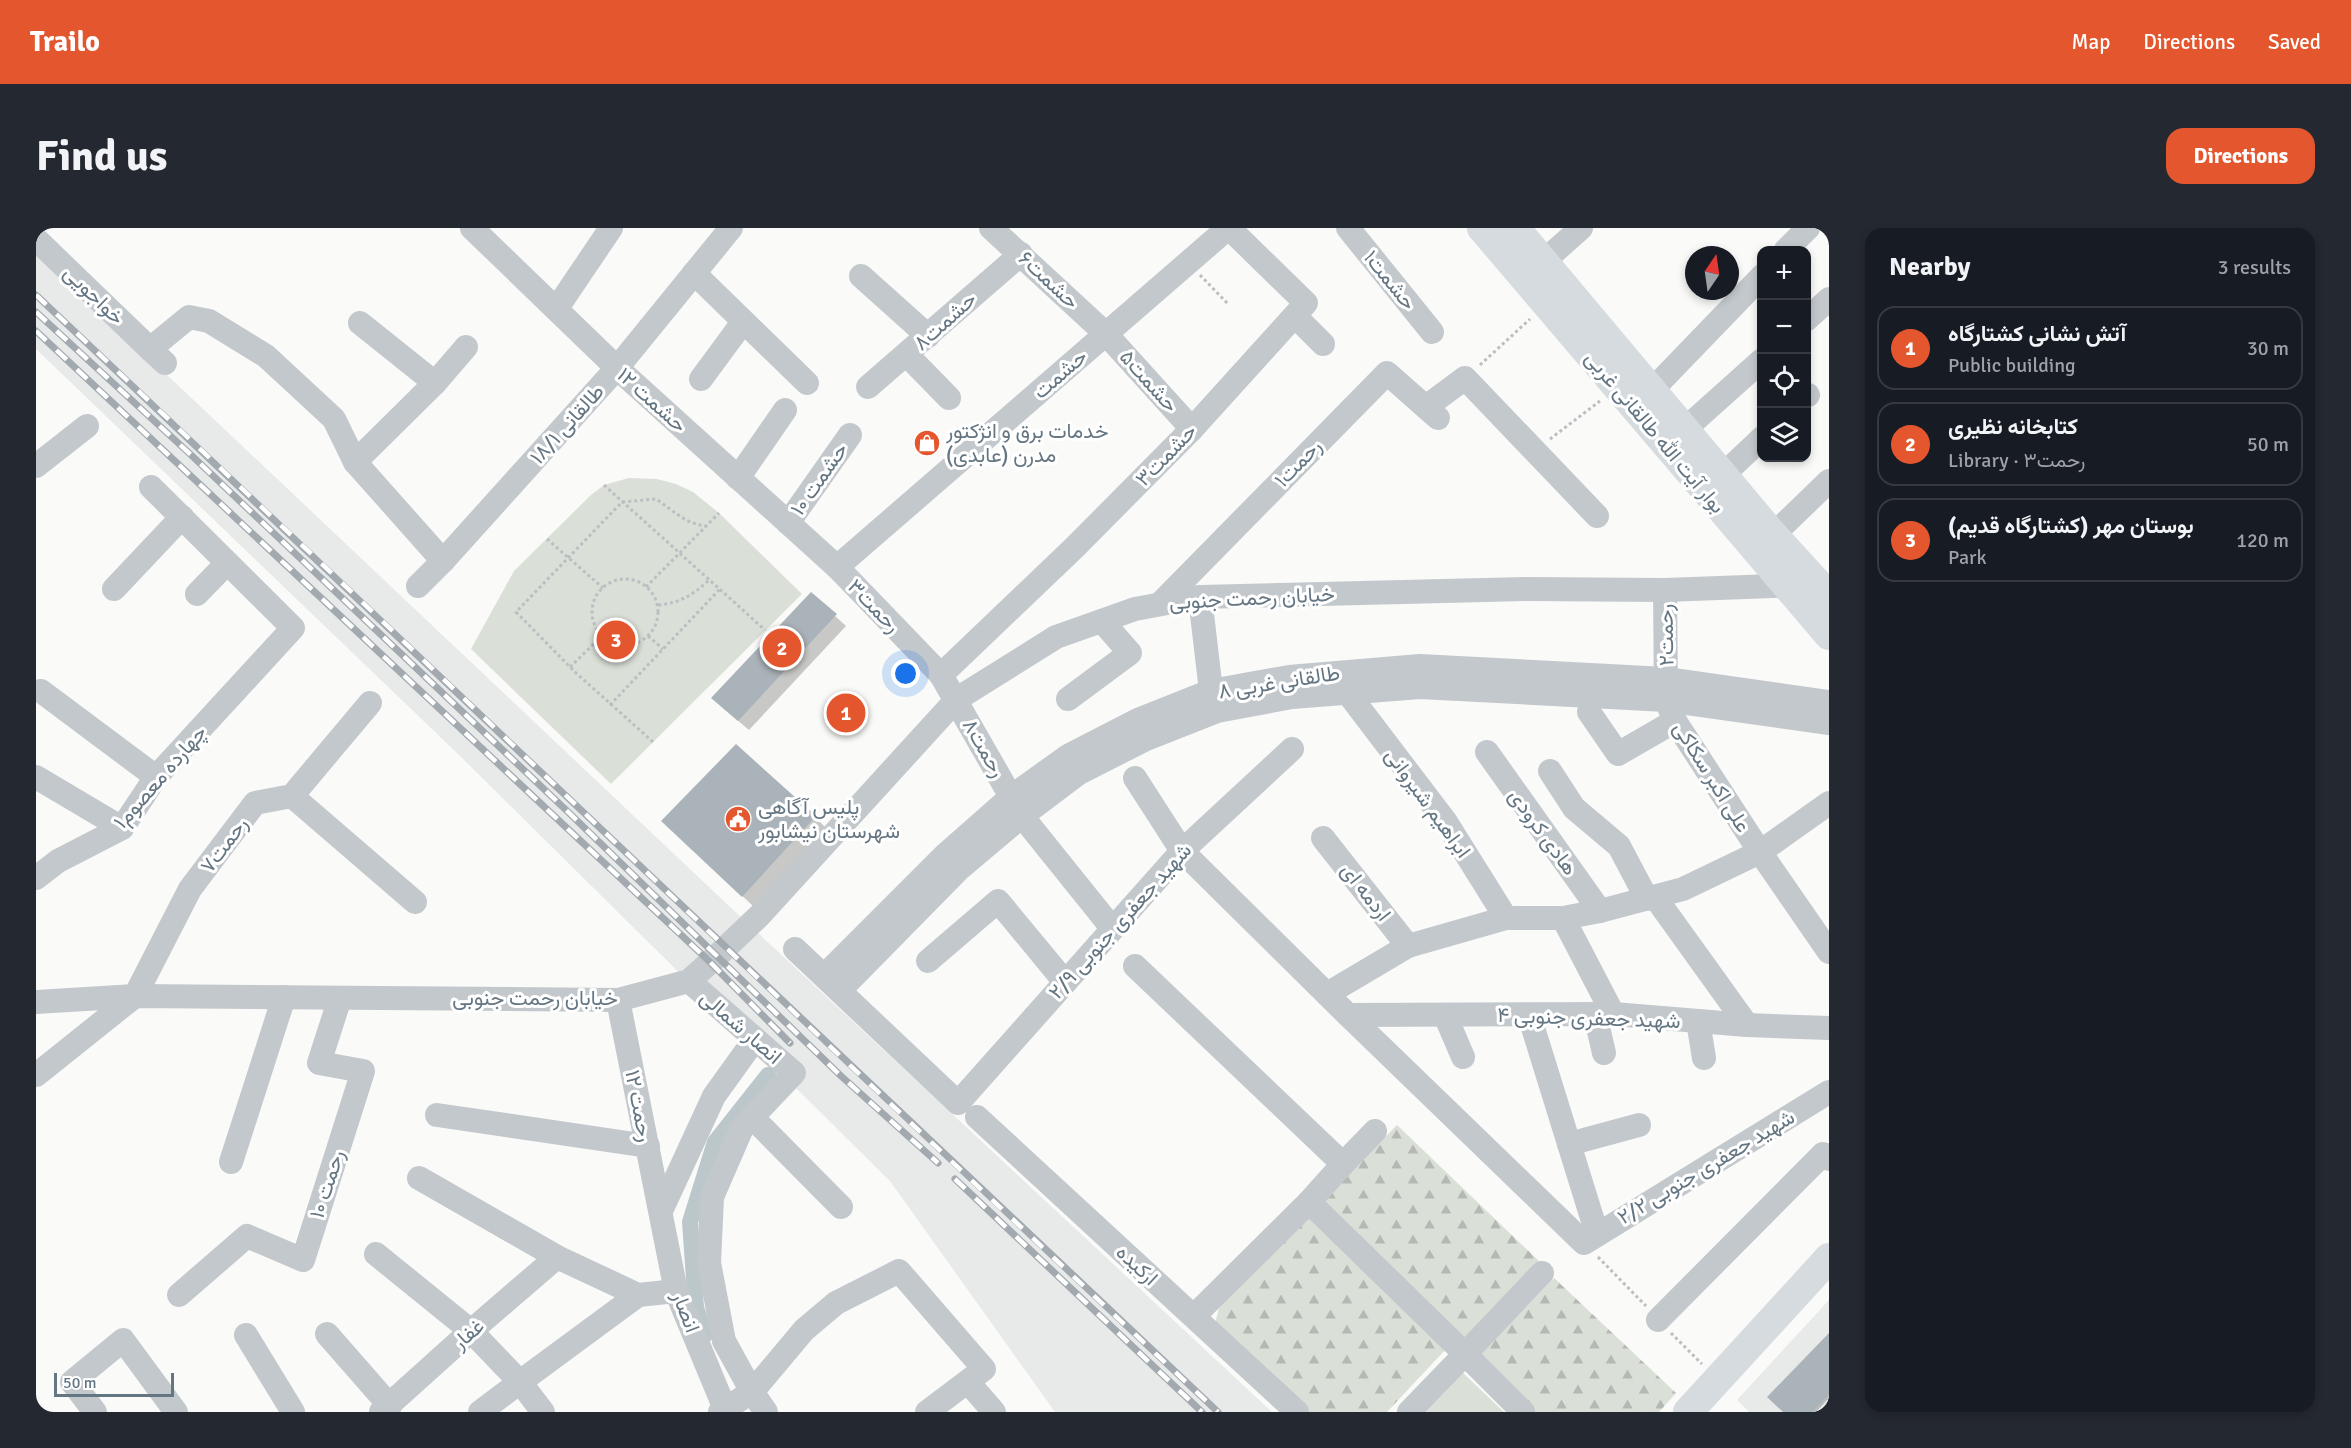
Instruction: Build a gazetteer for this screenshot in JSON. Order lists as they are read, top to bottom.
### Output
{
  "streets": {
    "main road": ["بوار آیت الله طالقانی غربی"],
    "street": [
      "حشمت۶",
      "حشمت۱",
      "خواجویی",
      "حشمت۸",
      "حشمت",
      "حشمت۵",
      "حشمت ۱۲",
      "طالقانی ۱۸/۱",
      "حشمت۳",
      "رحمت۱",
      "حشمت ۱۰",
      "خیابان رحمت جنوبی",
      "رحمت۳",
      "رحمت۲",
      "طالقانی غربی ۸",
      "رحمت۸",
      "چهارده معصوم۱",
      "علی اکبر سکاکی",
      "ابراهیم شیروانی",
      "هادی کرودی",
      "رحمت۷",
      "اردمه ای",
      "شهید جعفری جنوبی ۲/۹",
      "شهید جعفری جنوبی ۴",
      "انصار شمالی",
      "رحمت ۱۲",
      "شهید جعفری جنوبی ۲/۲",
      "رحمت ۱۰",
      "ارکیده",
      "انصار",
      "غفار"
    ]
  },
  "crossings": [
    ["حشمت۶", "حشمت۸"],
    ["حشمت۶", "حشمت"],
    ["حشمت۶", "حشمت۵"],
    ["حشمت", "حشمت۵"],
    ["حشمت", "حشمت ۱۲"],
    ["حشمت", "رحمت۳"],
    ["حشمت۵", "حشمت۳"],
    ["حشمت ۱۲", "طالقانی ۱۸/۱"],
    ["حشمت ۱۲", "حشمت ۱۰"],
    ["حشمت ۱۲", "رحمت۳"],
    ["بوار آیت الله طالقانی غربی", "خیابان رحمت جنوبی"],
    ["حشمت۳", "رحمت۳"],
    ["رحمت۱", "خیابان رحمت جنوبی"],
    ["خیابان رحمت جنوبی", "رحمت۳"],
    ["خیابان رحمت جنوبی", "رحمت۲"],
    ["خیابان رحمت جنوبی", "رحمت۸"],
    ["خیابان رحمت جنوبی", "رحمت۷"],
    ["خیابان رحمت جنوبی", "انصار شمالی"],
    ["خیابان رحمت جنوبی", "رحمت ۱۲"],
    ["خیابان رحمت جنوبی", "رحمت ۱۰"],
    ["رحمت۳", "رحمت۸"],
    ["رحمت۲", "طالقانی غربی ۸"],
    ["رحمت۲", "علی اکبر سکاکی"],
    ["طالقانی غربی ۸", "رحمت۸"],
    ["طالقانی غربی ۸", "علی اکبر سکاکی"],
    ["طالقانی غربی ۸", "ابراهیم شیروانی"],
    ["طالقانی غربی ۸", "ارکیده"],
    ["رحمت۸", "شهید جعفری جنوبی ۲/۹"],
    ["شهید جعفری جنوبی ۲/۹", "ارکیده"],
    ["رحمت ۱۲", "انصار"]
  ],
  "places": {
    "shop": ["خدمات برق و انژکتور مدرن (عابدی)"],
    "public building": ["پلیس آگاهی شهرستان نیشابور"]
  },
  "scale_bar": "50 m",
  "north": "top",
  "page": {
    "header": "Trailo",
    "nav": ["Map", "Directions", "Saved"],
    "buttons": "Directions",
    "title": "Find us",
    "heading": ["Nearby", "3 results"],
    "map_buttons": ["+", "−"],
    "list": [
      {
        "mark": "1",
        "name": "آتش نشانی کشتارگاه",
        "note": "Public building",
        "value": "30 m"
      },
      {
        "mark": "2",
        "name": "کتابخانه نظیری",
        "note": "Library · رحمت۳",
        "value": "50 m"
      },
      {
        "mark": "3",
        "name": "(بوستان مهر (کشتارگاه قدیم",
        "note": "Park",
        "value": "120 m"
      }
    ],
    "pins": ["3", "2", "1"],
    "scale": "50 m"
  }
}
